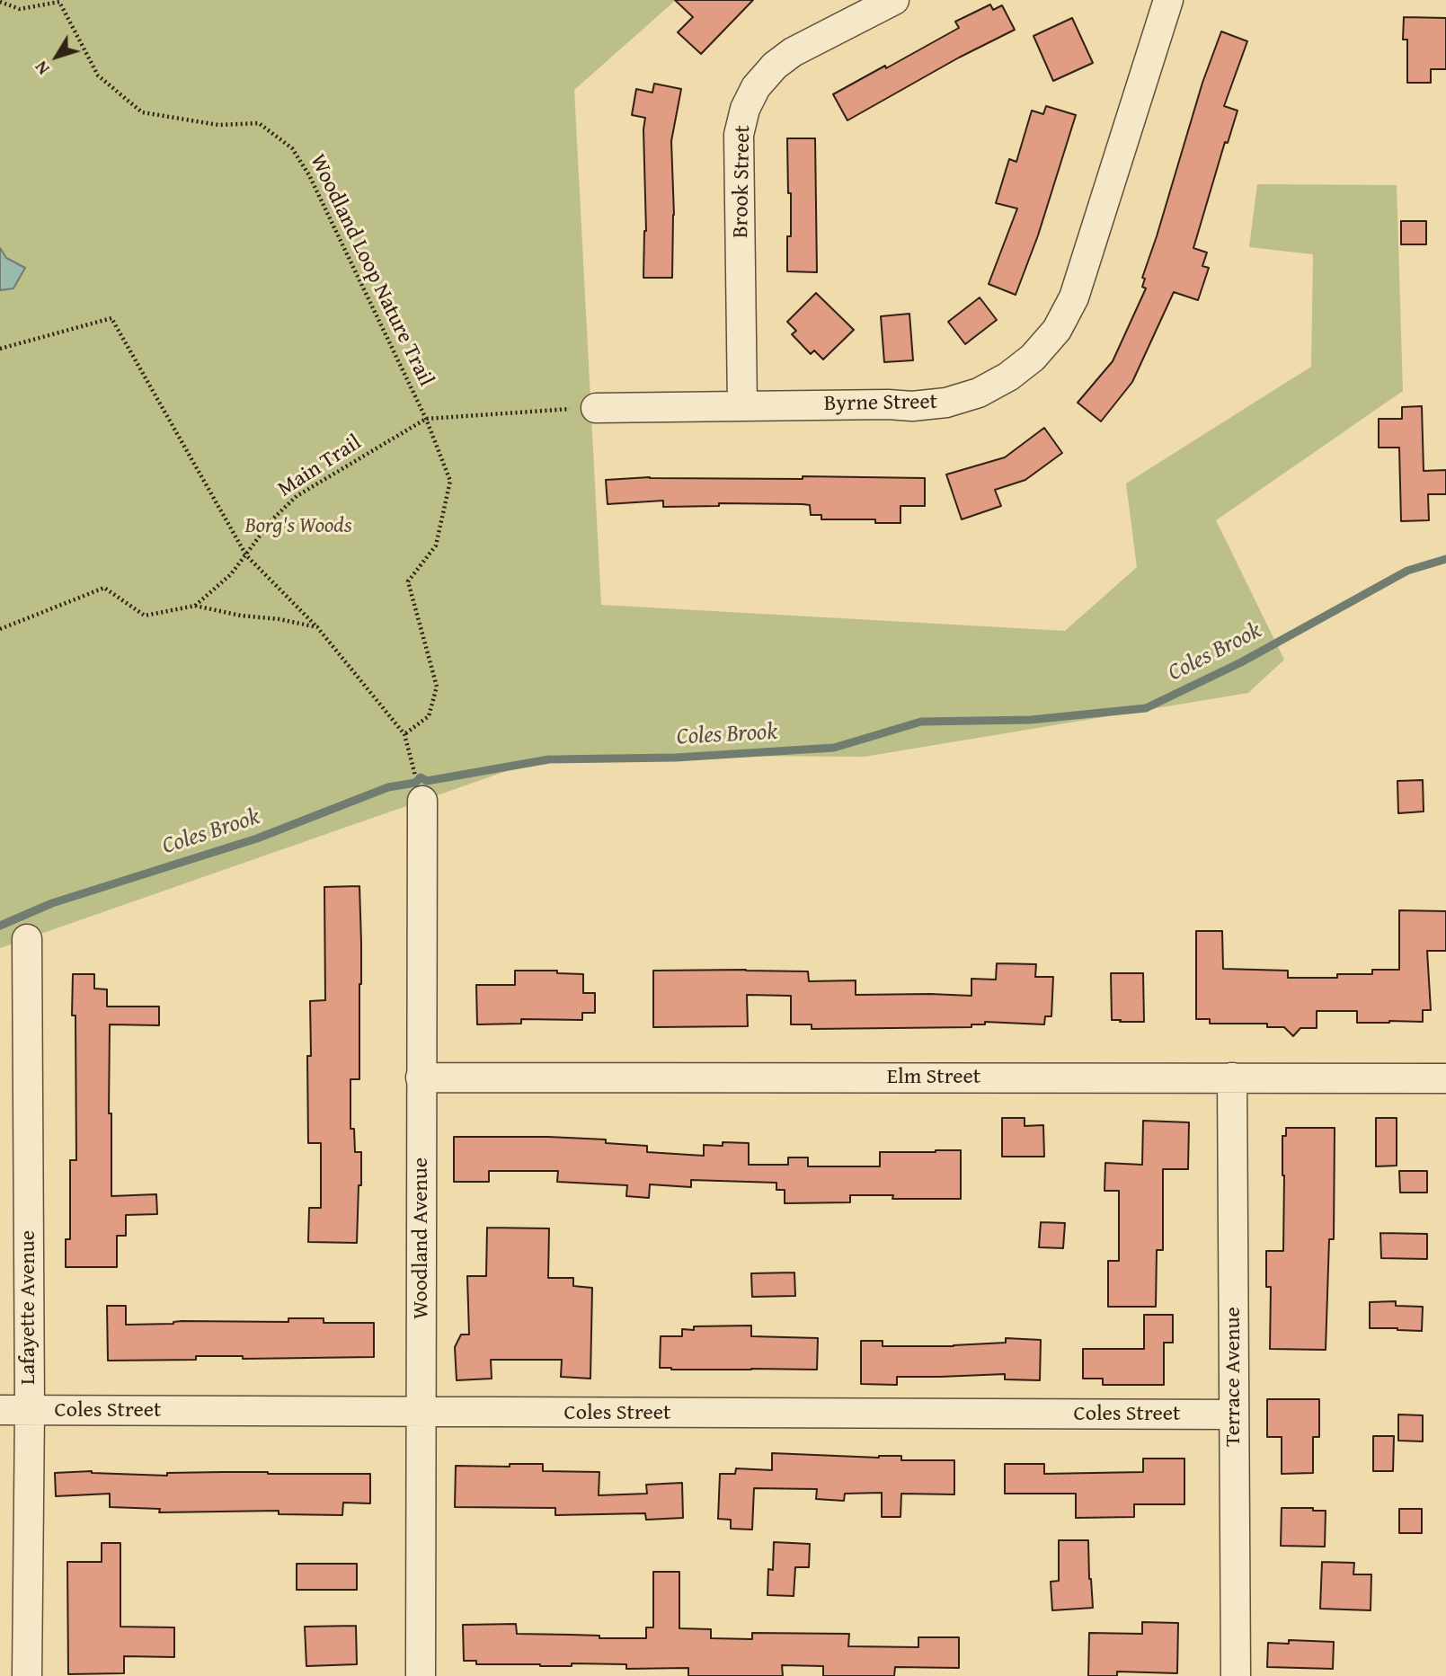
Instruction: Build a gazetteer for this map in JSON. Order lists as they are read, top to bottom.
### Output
{
  "streets": {
    "street": [
      "Brook Street",
      "Byrne Street",
      "Elm Street",
      "Woodland Avenue",
      "Lafayette Avenue",
      "Terrace Avenue",
      "Coles Street"
    ],
    "path": ["Woodland Loop Nature Trail", "Main Trail"]
  },
  "crossings": [
    ["Brook Street", "Byrne Street"],
    ["Woodland Loop Nature Trail", "Main Trail"],
    ["Byrne Street", "Main Trail"],
    ["Elm Street", "Woodland Avenue"],
    ["Elm Street", "Terrace Avenue"],
    ["Woodland Avenue", "Coles Street"],
    ["Lafayette Avenue", "Coles Street"],
    ["Terrace Avenue", "Coles Street"]
  ],
  "water": ["Coles Brook"],
  "parks": ["Borg's Woods"],
  "north": "bottom left"
}
